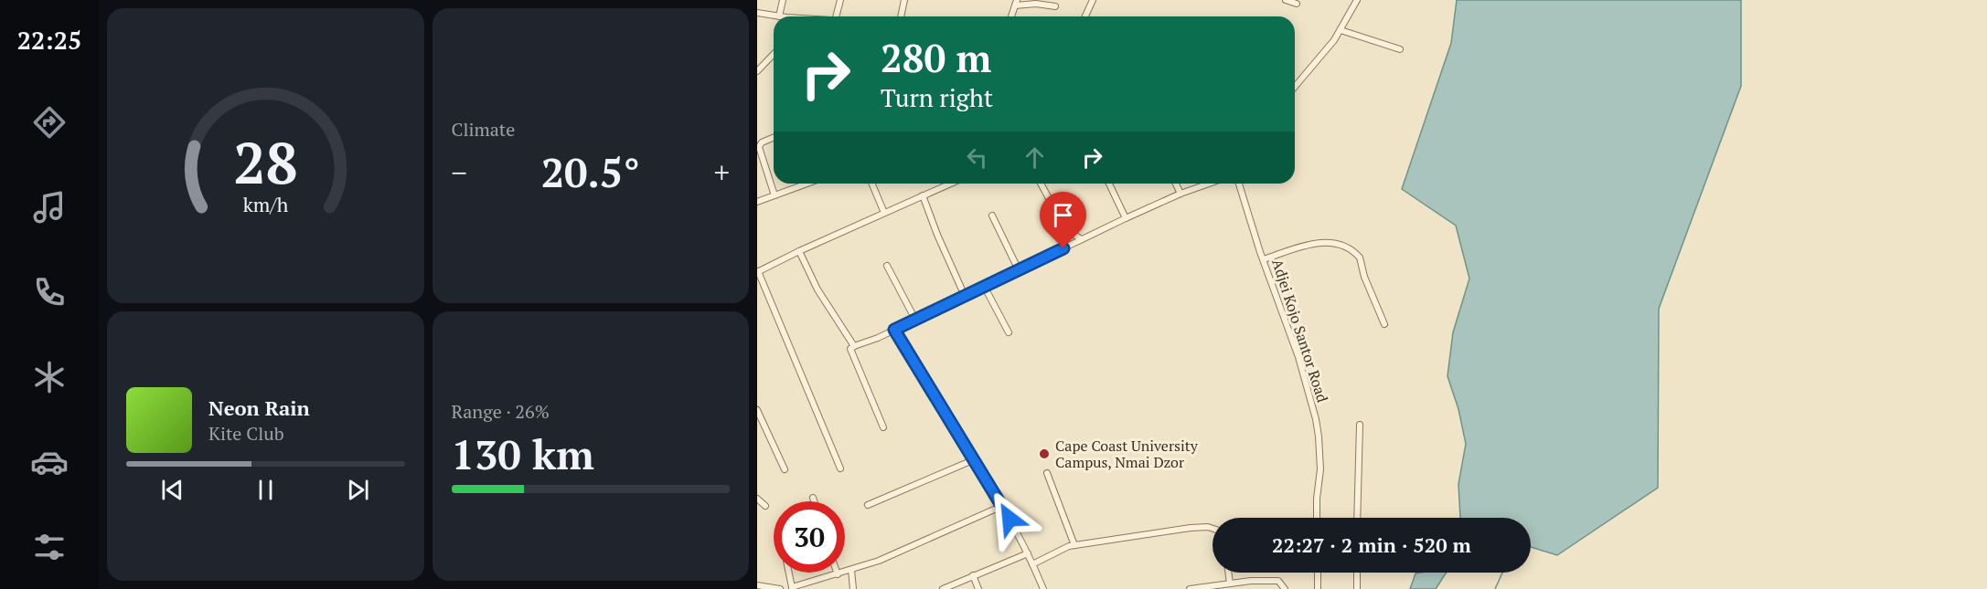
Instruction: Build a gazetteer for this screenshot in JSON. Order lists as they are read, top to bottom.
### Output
{
  "streets": {
    "street": ["Adjei Kojo Santor Road"]
  },
  "places": ["Cape Coast University Campus, Nmai Dzor"],
  "page": {
    "tabs": "22:25",
    "tile": [
      "Climate",
      ["Range · 26%", "130 km"]
    ],
    "turn": ["280 m", "Turn right"],
    "heat": ["−", "20.5°", "+"],
    "song": ["Neon Rain", "Kite Club"],
    "limit": "30",
    "trip": "22:27 · 2 min · 520 m",
    "gauge": ["28", "km/h"]
  }
}
